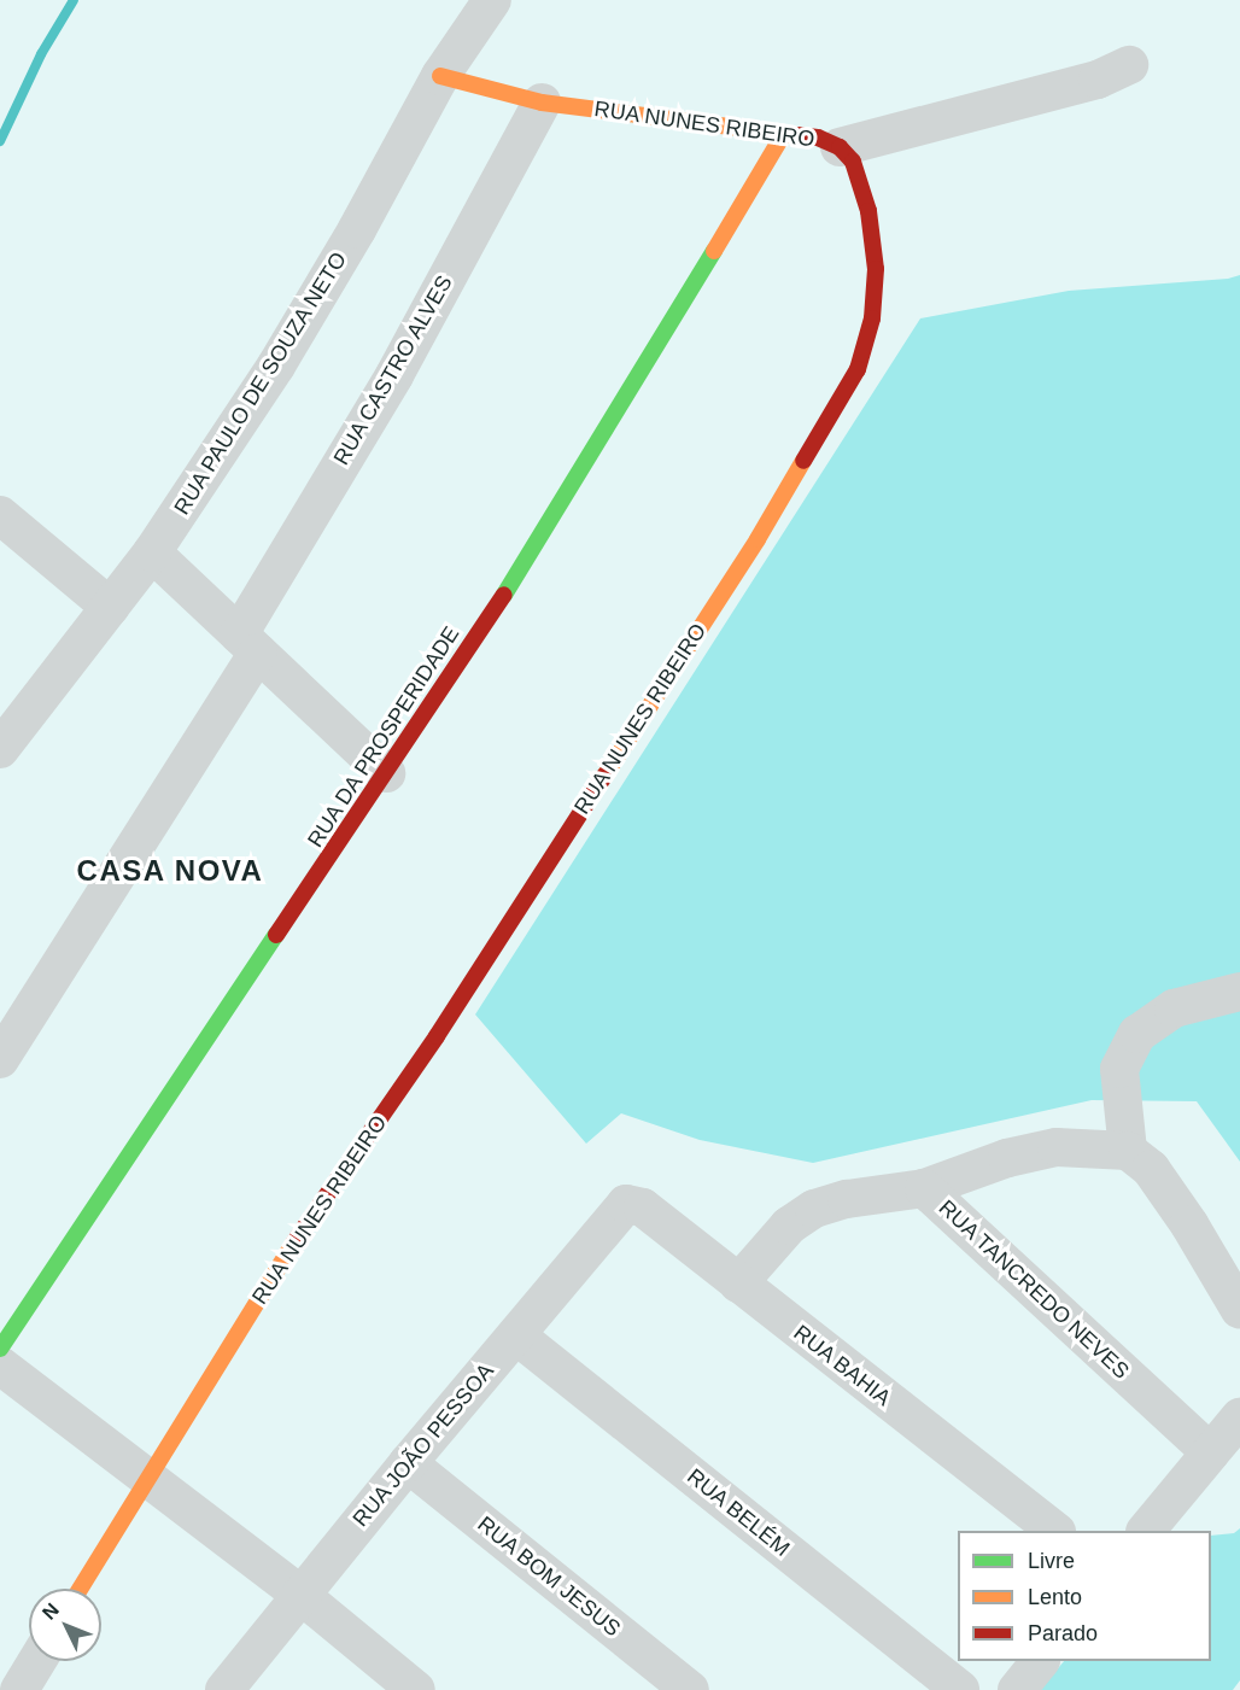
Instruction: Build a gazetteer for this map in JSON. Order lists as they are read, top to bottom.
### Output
{
  "streets": {
    "street": [
      "RUA NUNES RIBEIRO",
      "RUA CASTRO ALVES",
      "RUA PAULO DE SOUZA NETO",
      "RUA DA PROSPERIDADE",
      "RUA TANCREDO NEVES",
      "RUA BAHIA",
      "RUA JOÃO PESSOA",
      "RUA BELÉM",
      "RUA BOM JESUS"
    ]
  },
  "crossings": [
    ["RUA NUNES RIBEIRO", "RUA CASTRO ALVES"],
    ["RUA NUNES RIBEIRO", "RUA PAULO DE SOUZA NETO"],
    ["RUA NUNES RIBEIRO", "RUA DA PROSPERIDADE"],
    ["RUA TANCREDO NEVES", "RUA BAHIA"],
    ["RUA BAHIA", "RUA JOÃO PESSOA"],
    ["RUA JOÃO PESSOA", "RUA BELÉM"],
    ["RUA JOÃO PESSOA", "RUA BOM JESUS"]
  ],
  "districts": ["CASA NOVA"],
  "legend": ["Livre", "Lento", "Parado"],
  "north": "top left"
}
